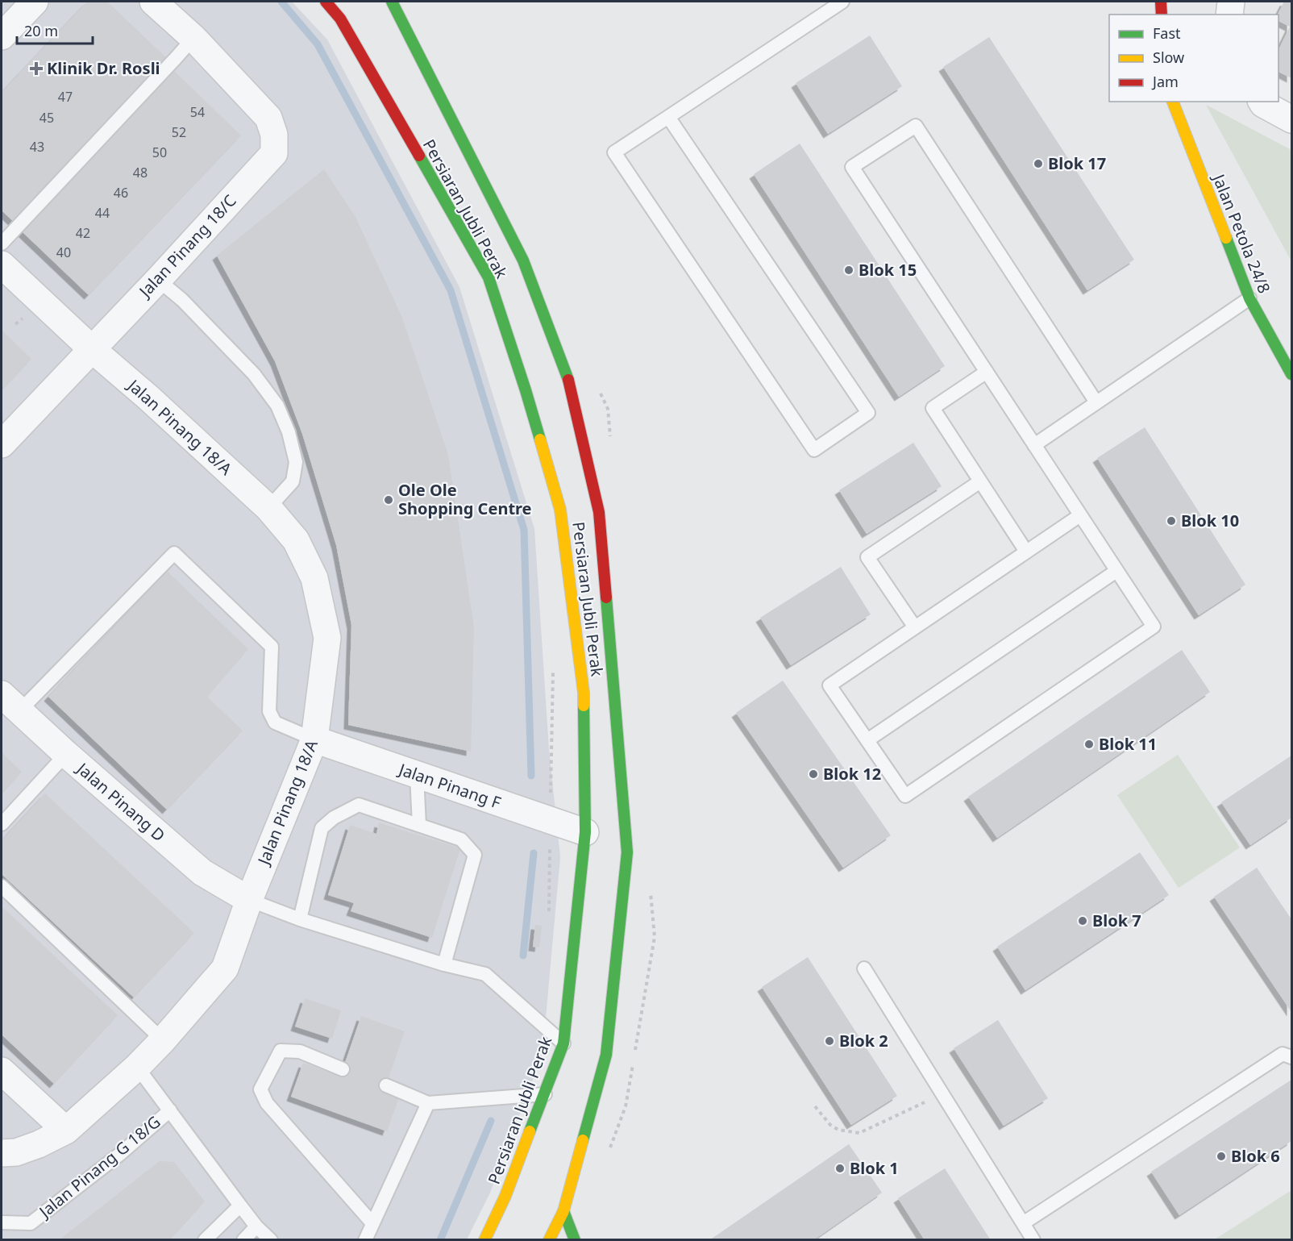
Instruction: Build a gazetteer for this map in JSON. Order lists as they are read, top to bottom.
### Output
{
  "streets": {
    "main road": ["Persiaran Jubli Perak", "Jalan Petola 24/8"],
    "street": [
      "Jalan Pinang 18/C",
      "Jalan Pinang 18/A",
      "Jalan Pinang F",
      "Jalan Pinang D"
    ],
    "lane": ["Jalan Pinang G 18/G"]
  },
  "crossings": [
    ["Persiaran Jubli Perak", "Jalan Pinang F"],
    ["Jalan Pinang 18/C", "Jalan Pinang 18/A"],
    ["Jalan Pinang 18/A", "Jalan Pinang F"],
    ["Jalan Pinang 18/A", "Jalan Pinang D"]
  ],
  "places": {
    "health": ["Klinik Dr. Rosli"],
    "other": [
      "Blok 17",
      "Blok 15",
      "Ole Ole Shopping Centre",
      "Blok 10",
      "Blok 11",
      "Blok 12",
      "Blok 7",
      "Blok 2",
      "Blok 6",
      "Blok 1"
    ]
  },
  "house_numbers": [
    "47",
    "54",
    "45",
    "52",
    "43",
    "50",
    "48",
    "46",
    "44",
    "42",
    "40"
  ],
  "legend": ["Fast", "Slow", "Jam"],
  "scale_bar": "20 m"
}
